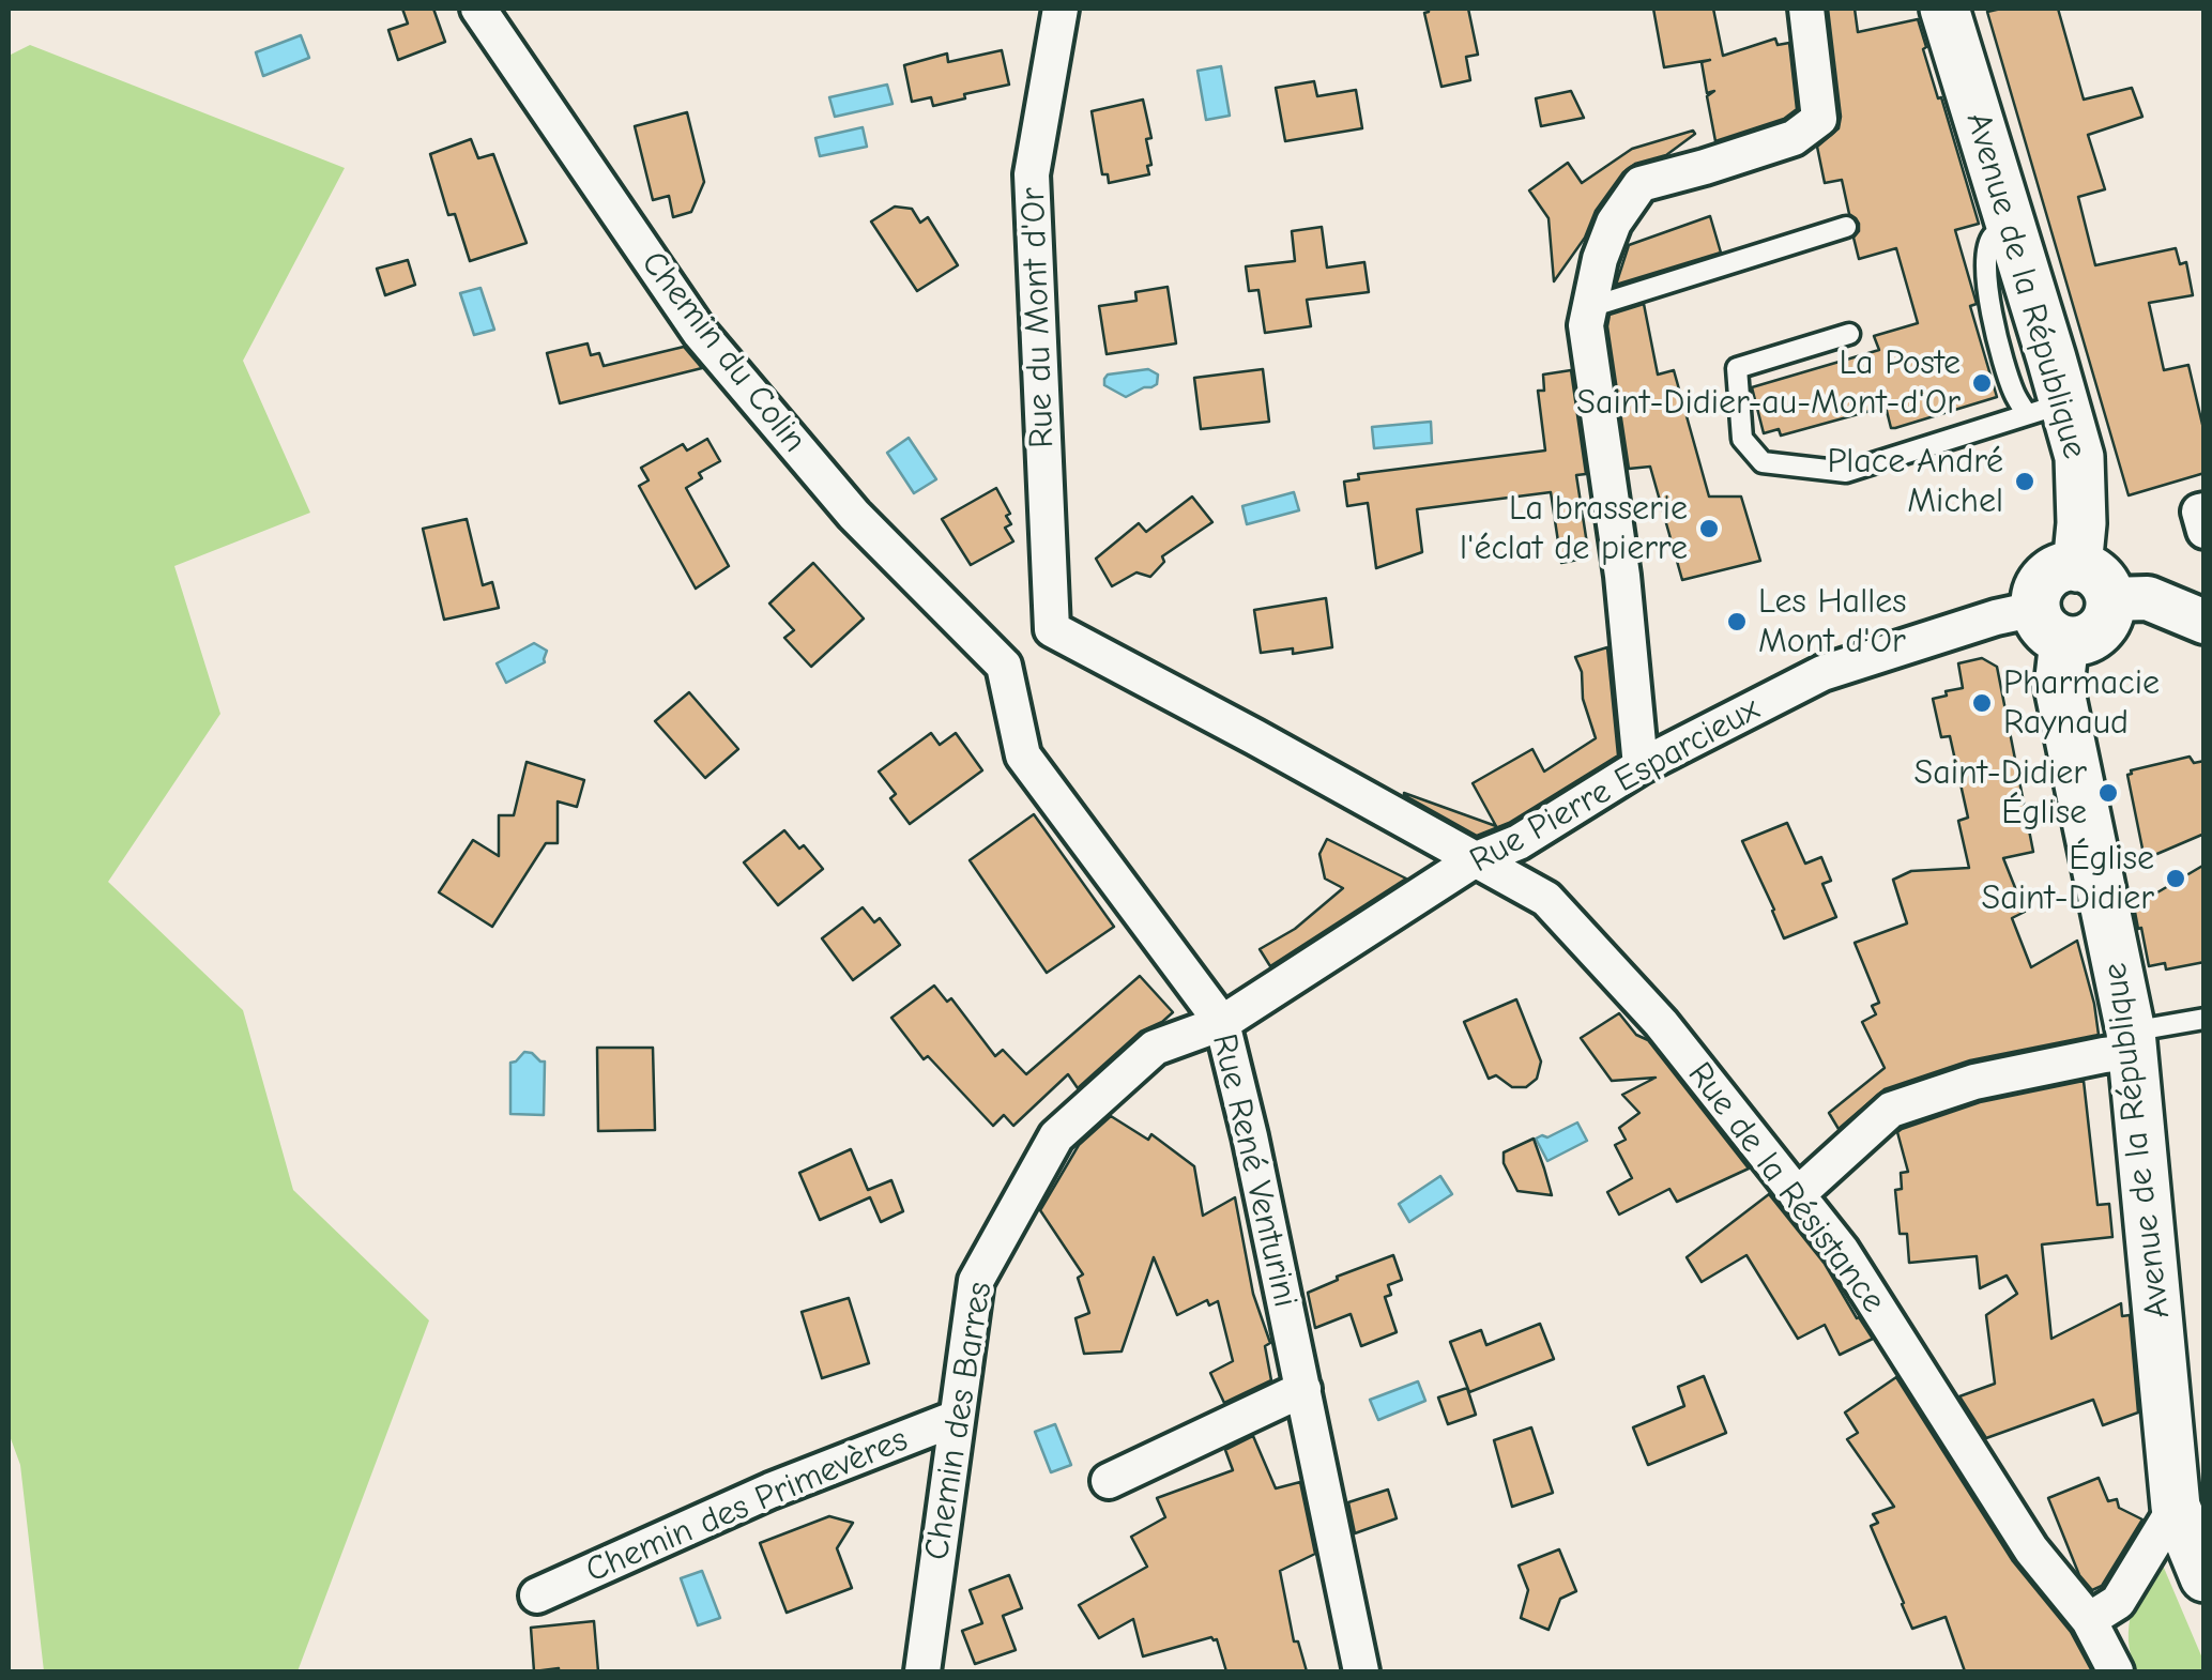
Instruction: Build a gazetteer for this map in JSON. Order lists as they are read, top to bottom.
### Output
{
  "streets": {
    "main road": ["Avenue de la République"],
    "street": [
      "Rue du Mont d'Or",
      "Chemin du Colin",
      "Rue Pierre Esparcieux",
      "Rue René Venturini",
      "Rue de la Résistance",
      "Chemin des Barres",
      "Chemin des Primevères"
    ]
  },
  "crossings": [
    ["Avenue de la République", "Rue Pierre Esparcieux"],
    ["Chemin du Colin", "Rue René Venturini"],
    ["Rue Pierre Esparcieux", "Rue René Venturini"],
    ["Rue Pierre Esparcieux", "Rue de la Résistance"],
    ["Rue Pierre Esparcieux", "Chemin des Barres"],
    ["Rue René Venturini", "Chemin des Barres"],
    ["Chemin des Barres", "Chemin des Primevères"]
  ],
  "places": [
    "La Poste Saint-Didier-au-Mont-d'Or",
    "Place André Michel",
    "La brasserie l'éclat de pierre",
    "Les Halles Mont d'Or",
    "Pharmacie Raynaud",
    "Saint-Didier Église",
    "Église Saint-Didier"
  ]
}
